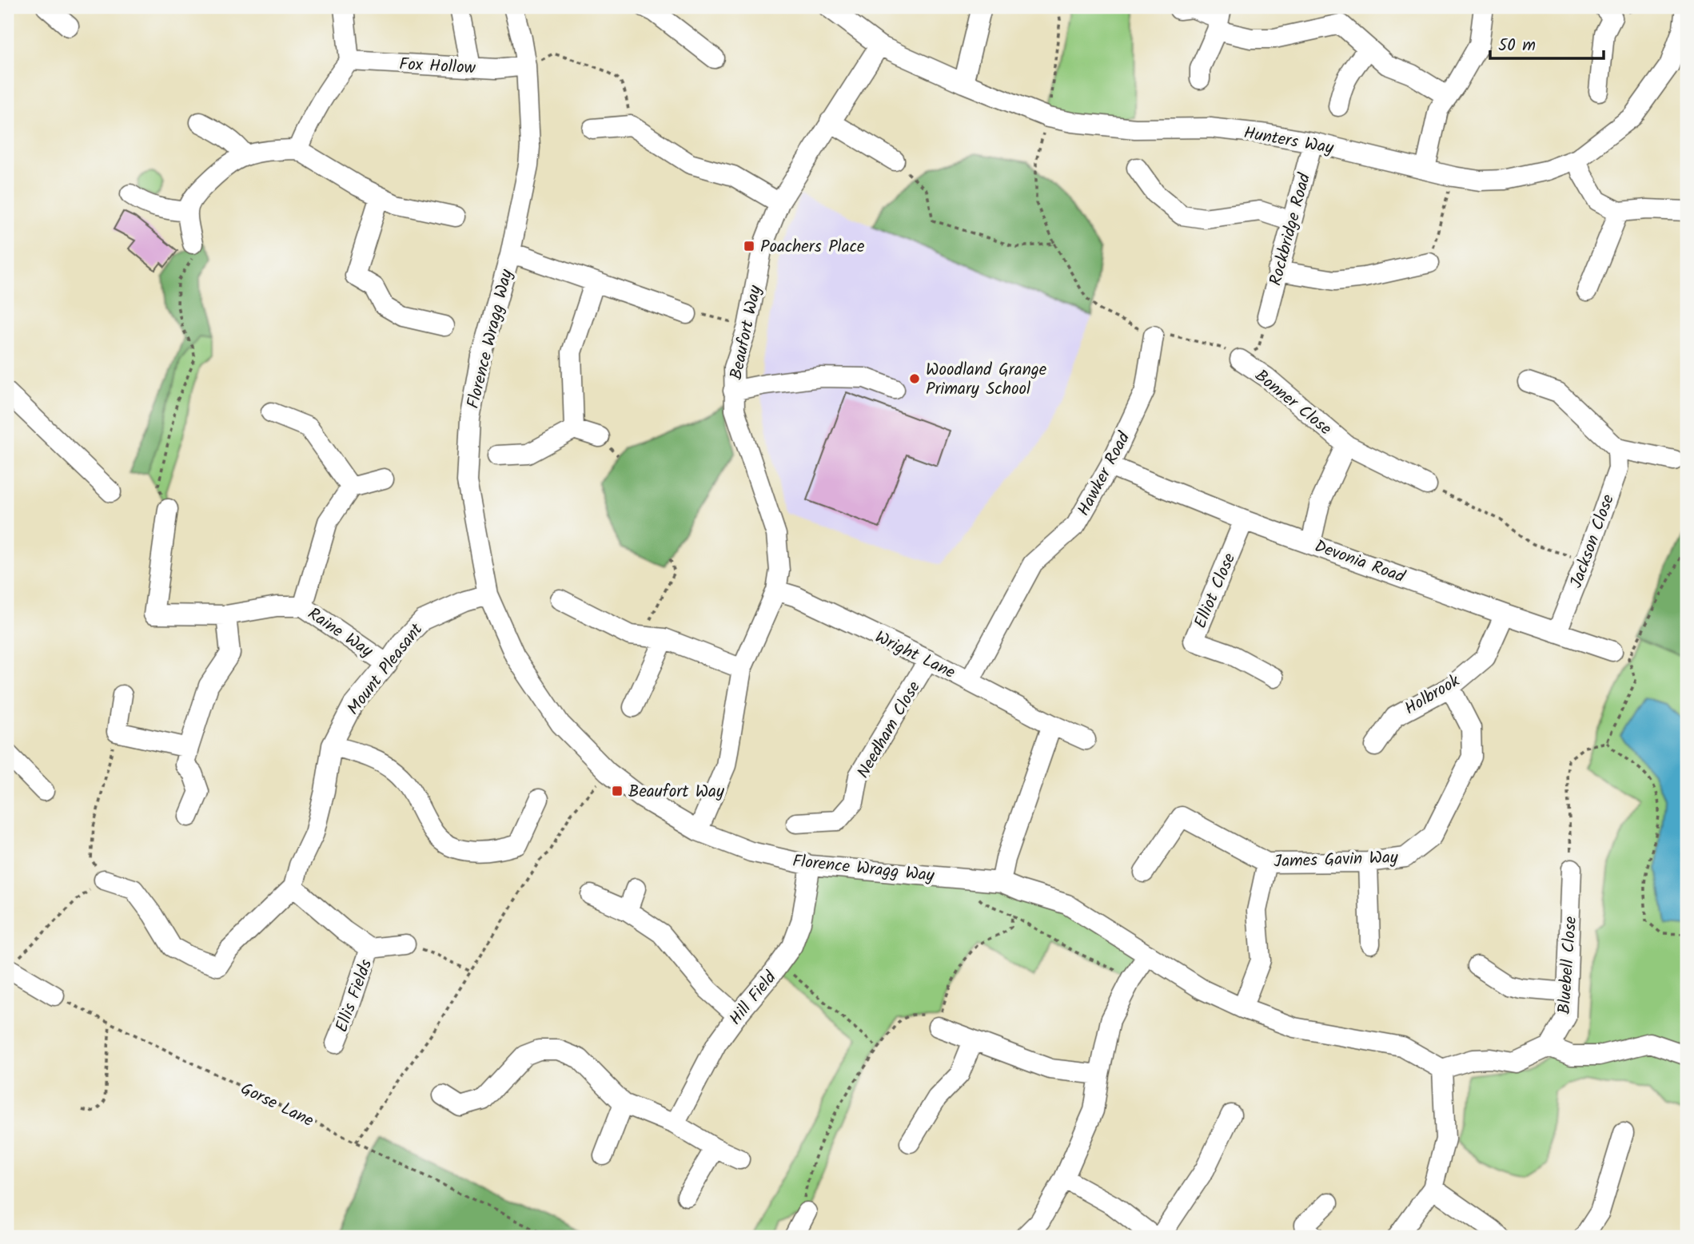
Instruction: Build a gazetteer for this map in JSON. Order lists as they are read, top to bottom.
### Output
{
  "streets": {
    "street": [
      "Fox Hollow",
      "Hunters Way",
      "Rockbridge Road",
      "Beaufort Way",
      "Florence Wragg Way",
      "Bonner Close",
      "Hawker Road",
      "Jackson Close",
      "Devonia Road",
      "Elliot Close",
      "Raine Way",
      "Wright Lane",
      "Mount Pleasant",
      "Holbrook",
      "Needham Close",
      "James Gavin Way",
      "Bluebell Close",
      "Ellis Fields",
      "Hill Field"
    ],
    "path": ["Gorse Lane"]
  },
  "crossings": [
    ["Fox Hollow", "Florence Wragg Way"],
    ["Hunters Way", "Rockbridge Road"],
    ["Hunters Way", "Beaufort Way"],
    ["Beaufort Way", "Florence Wragg Way"],
    ["Beaufort Way", "Wright Lane"],
    ["Florence Wragg Way", "Mount Pleasant"],
    ["Florence Wragg Way", "Hill Field"],
    ["Bonner Close", "Devonia Road"],
    ["Hawker Road", "Devonia Road"],
    ["Hawker Road", "Wright Lane"],
    ["Jackson Close", "Devonia Road"],
    ["Devonia Road", "Elliot Close"],
    ["Devonia Road", "Holbrook"],
    ["Raine Way", "Mount Pleasant"],
    ["Wright Lane", "Needham Close"],
    ["Mount Pleasant", "Ellis Fields"],
    ["Holbrook", "James Gavin Way"]
  ],
  "places": {
    "transit": ["Poachers Place", "Beaufort Way"],
    "other": ["Woodland Grange Primary School"]
  },
  "scale_bar": "50 m"
}
